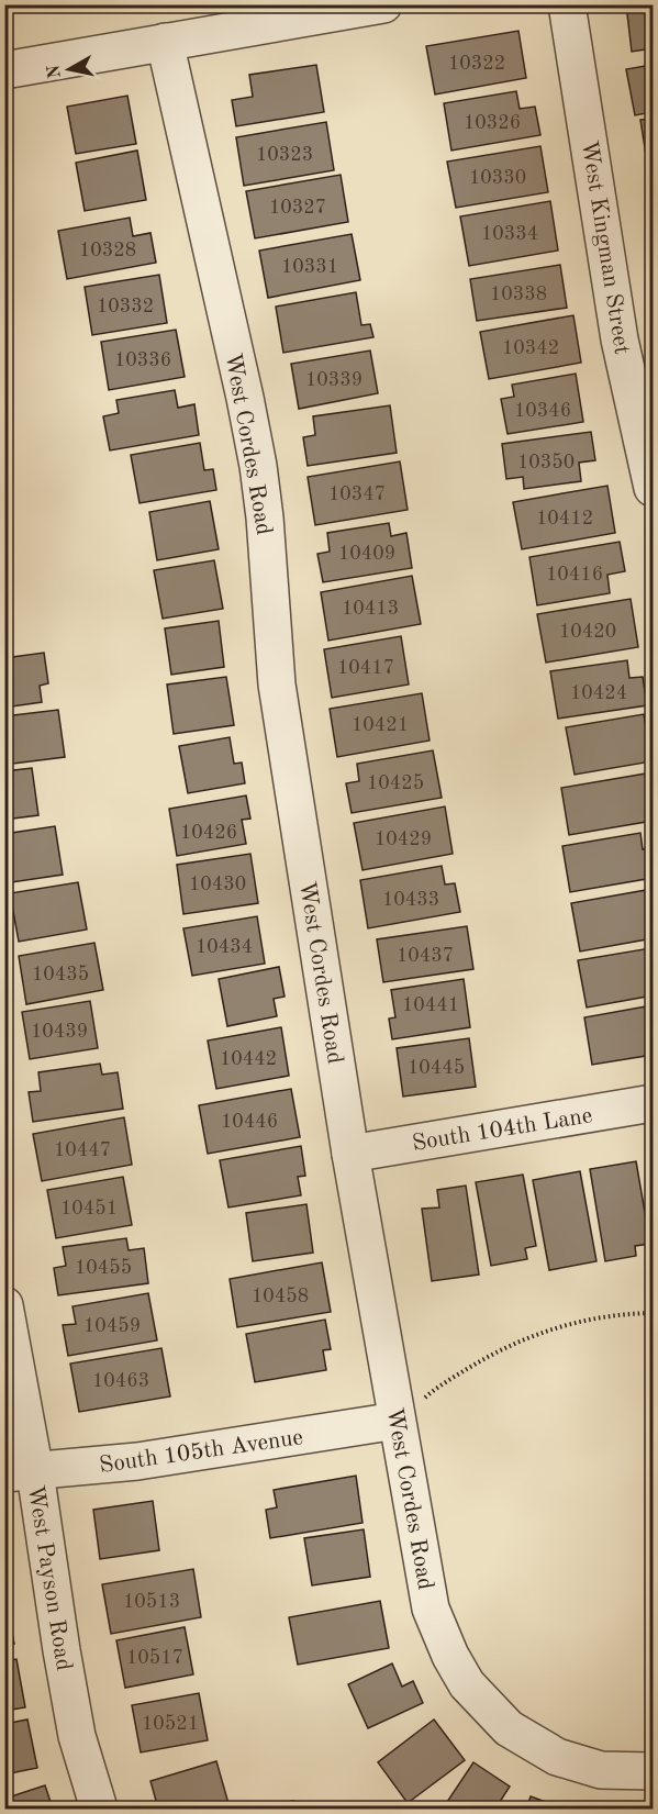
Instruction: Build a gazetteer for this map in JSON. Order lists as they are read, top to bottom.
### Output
{
  "streets": {
    "street": [
      "West Kingman Street",
      "West Cordes Road",
      "South 104th Lane",
      "South 105th Avenue",
      "West Payson Road"
    ]
  },
  "crossings": [
    ["West Cordes Road", "South 104th Lane"],
    ["West Cordes Road", "South 105th Avenue"],
    ["South 105th Avenue", "West Payson Road"]
  ],
  "house_numbers": [
    "10322",
    "10326",
    "10323",
    "10330",
    "10327",
    "10334",
    "10328",
    "10331",
    "10338",
    "10332",
    "10342",
    "10336",
    "10339",
    "10346",
    "10350",
    "10347",
    "10412",
    "10409",
    "10416",
    "10413",
    "10420",
    "10417",
    "10424",
    "10421",
    "10425",
    "10426",
    "10429",
    "10430",
    "10433",
    "10434",
    "10437",
    "10435",
    "10441",
    "10439",
    "10442",
    "10445",
    "10446",
    "10447",
    "10451",
    "10455",
    "10458",
    "10459",
    "10463",
    "10513",
    "10517",
    "10521"
  ],
  "north": "left"
}
